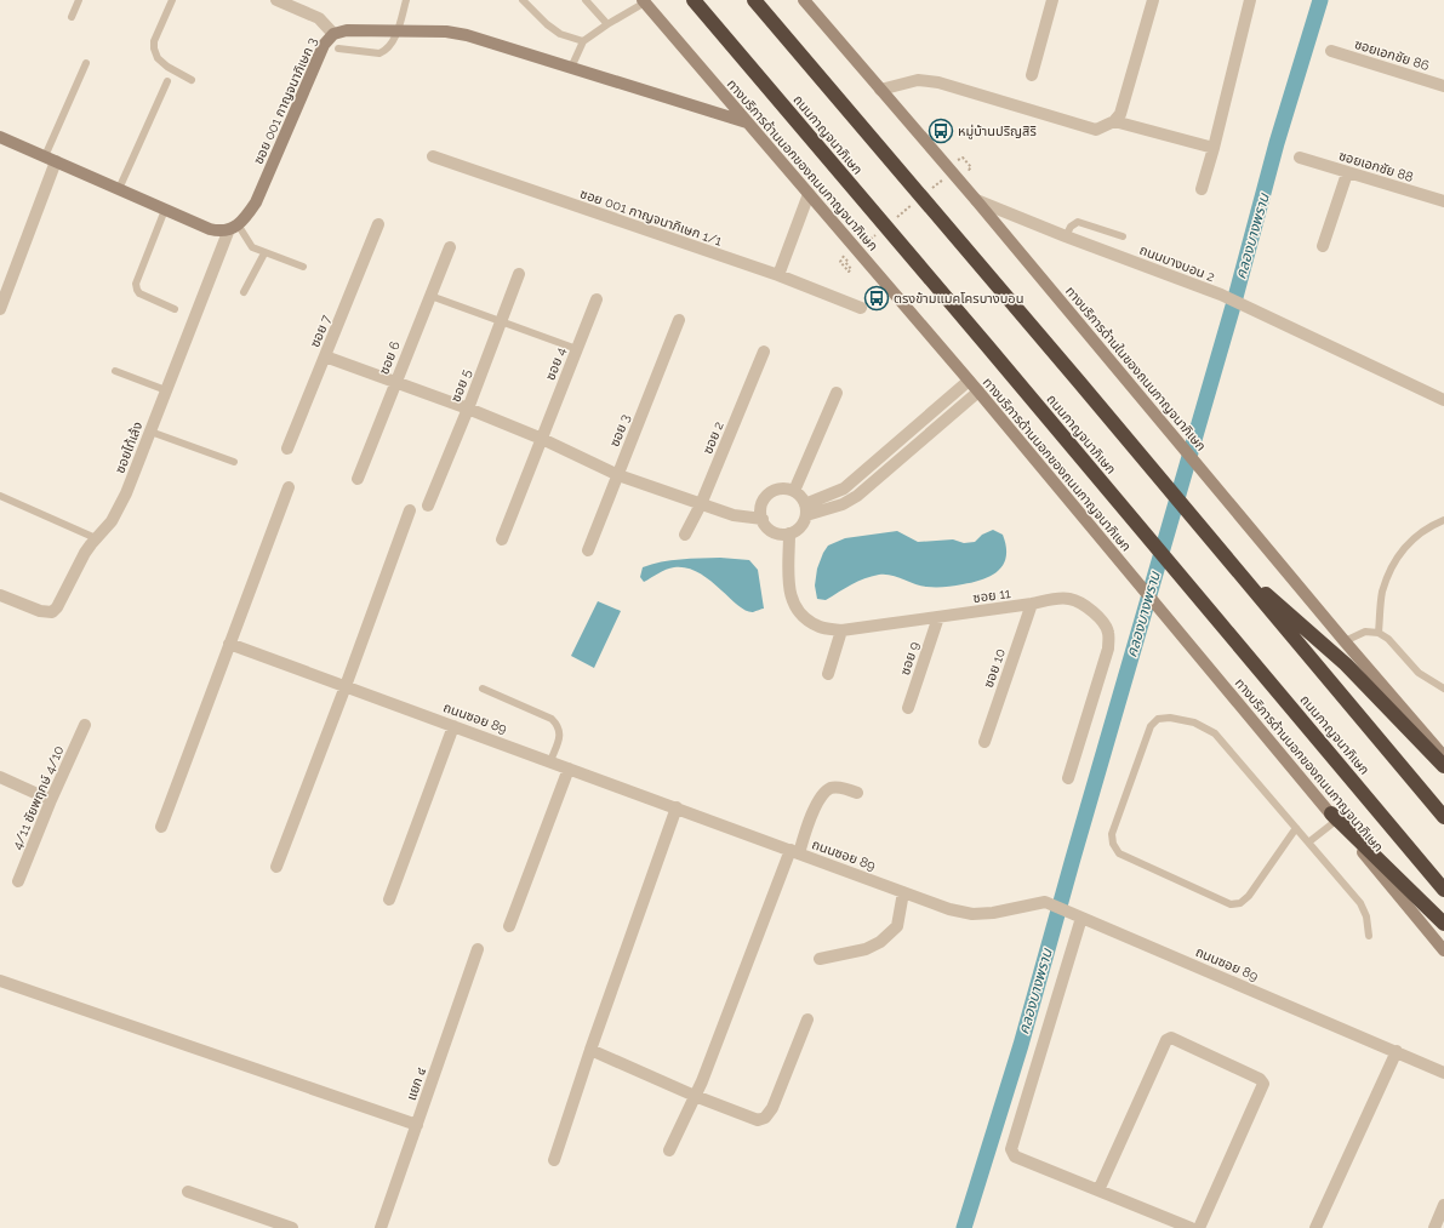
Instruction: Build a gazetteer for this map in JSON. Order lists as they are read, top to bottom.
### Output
{
  "streets": {
    "highway": ["ถนนกาญจนาภิเษก"],
    "main road": ["ซอย 001 กาญจนาภิเษก 3", "ทางบริการด้านนอกของถนนกาญจนาภิเษก", "ทางบริการด้านในของถนนกาญจนาภิเษก"],
    "street": [
      "ซอยเอกชัย 86",
      "ซอยเอกชัย 88",
      "ซอย 001 กาญจนาภิเษก 1/1",
      "ถนนบางบอน 2",
      "ซอย 7",
      "ซอย 6",
      "ซอย 4",
      "ซอย 5",
      "ซอย 3",
      "ซอย 2",
      "ซอยไท้เล้ง",
      "ซอย 11",
      "ซอย 9",
      "ซอย 10",
      "ถนนซอย 89",
      "4/11 ชัยพฤกษ์ 4/10",
      "แยก ๔"
    ]
  },
  "crossings": [
    ["ซอย 001 กาญจนาภิเษก 3", "ทางบริการด้านนอกของถนนกาญจนาภิเษก"],
    ["ซอย 001 กาญจนาภิเษก 3", "ซอยไท้เล้ง"],
    ["ถนนบางบอน 2", "ทางบริการด้านในของถนนกาญจนาภิเษก"],
    ["ซอย 11", "ซอย 9"],
    ["ซอย 11", "ซอย 10"]
  ],
  "water": ["คลองบางพราน"],
  "places": {
    "bus stop": ["หมู่บ้านปริญสิริ", "ตรงข้ามแมคโครบางบอน"]
  }
}
